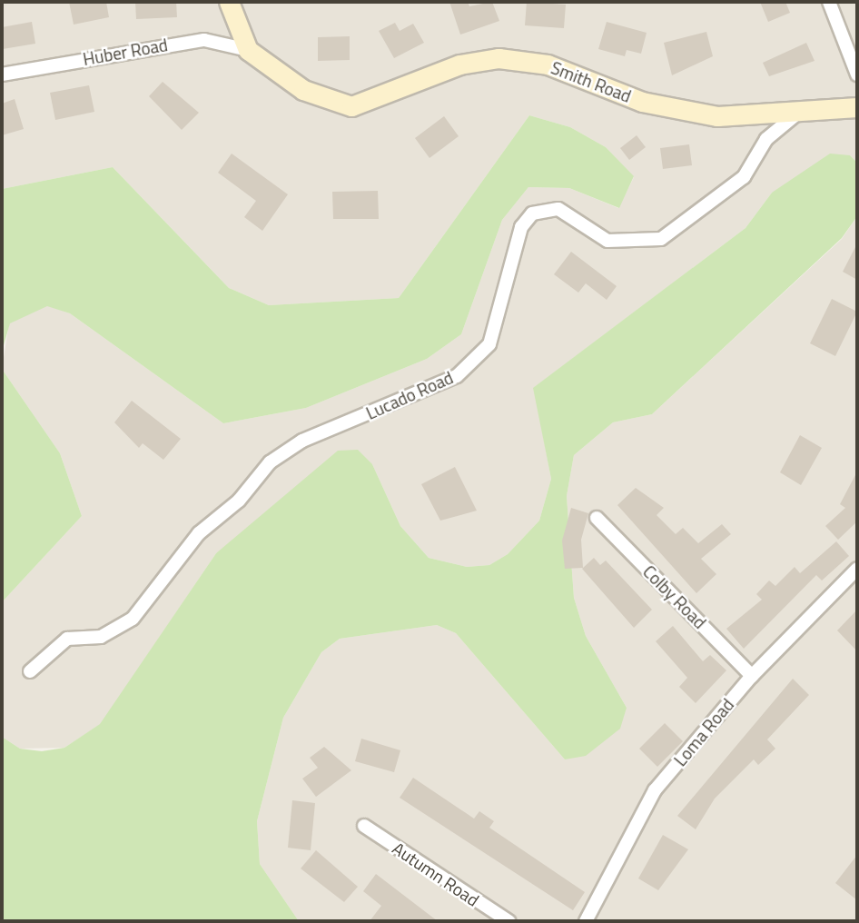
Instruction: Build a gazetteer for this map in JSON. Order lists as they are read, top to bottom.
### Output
{
  "streets": {
    "street": [
      "Huber Road",
      "Smith Road",
      "Lucado Road",
      "Colby Road",
      "Loma Road",
      "Autumn Road"
    ]
  },
  "crossings": [
    ["Huber Road", "Smith Road"],
    ["Smith Road", "Lucado Road"],
    ["Colby Road", "Loma Road"]
  ]
}
